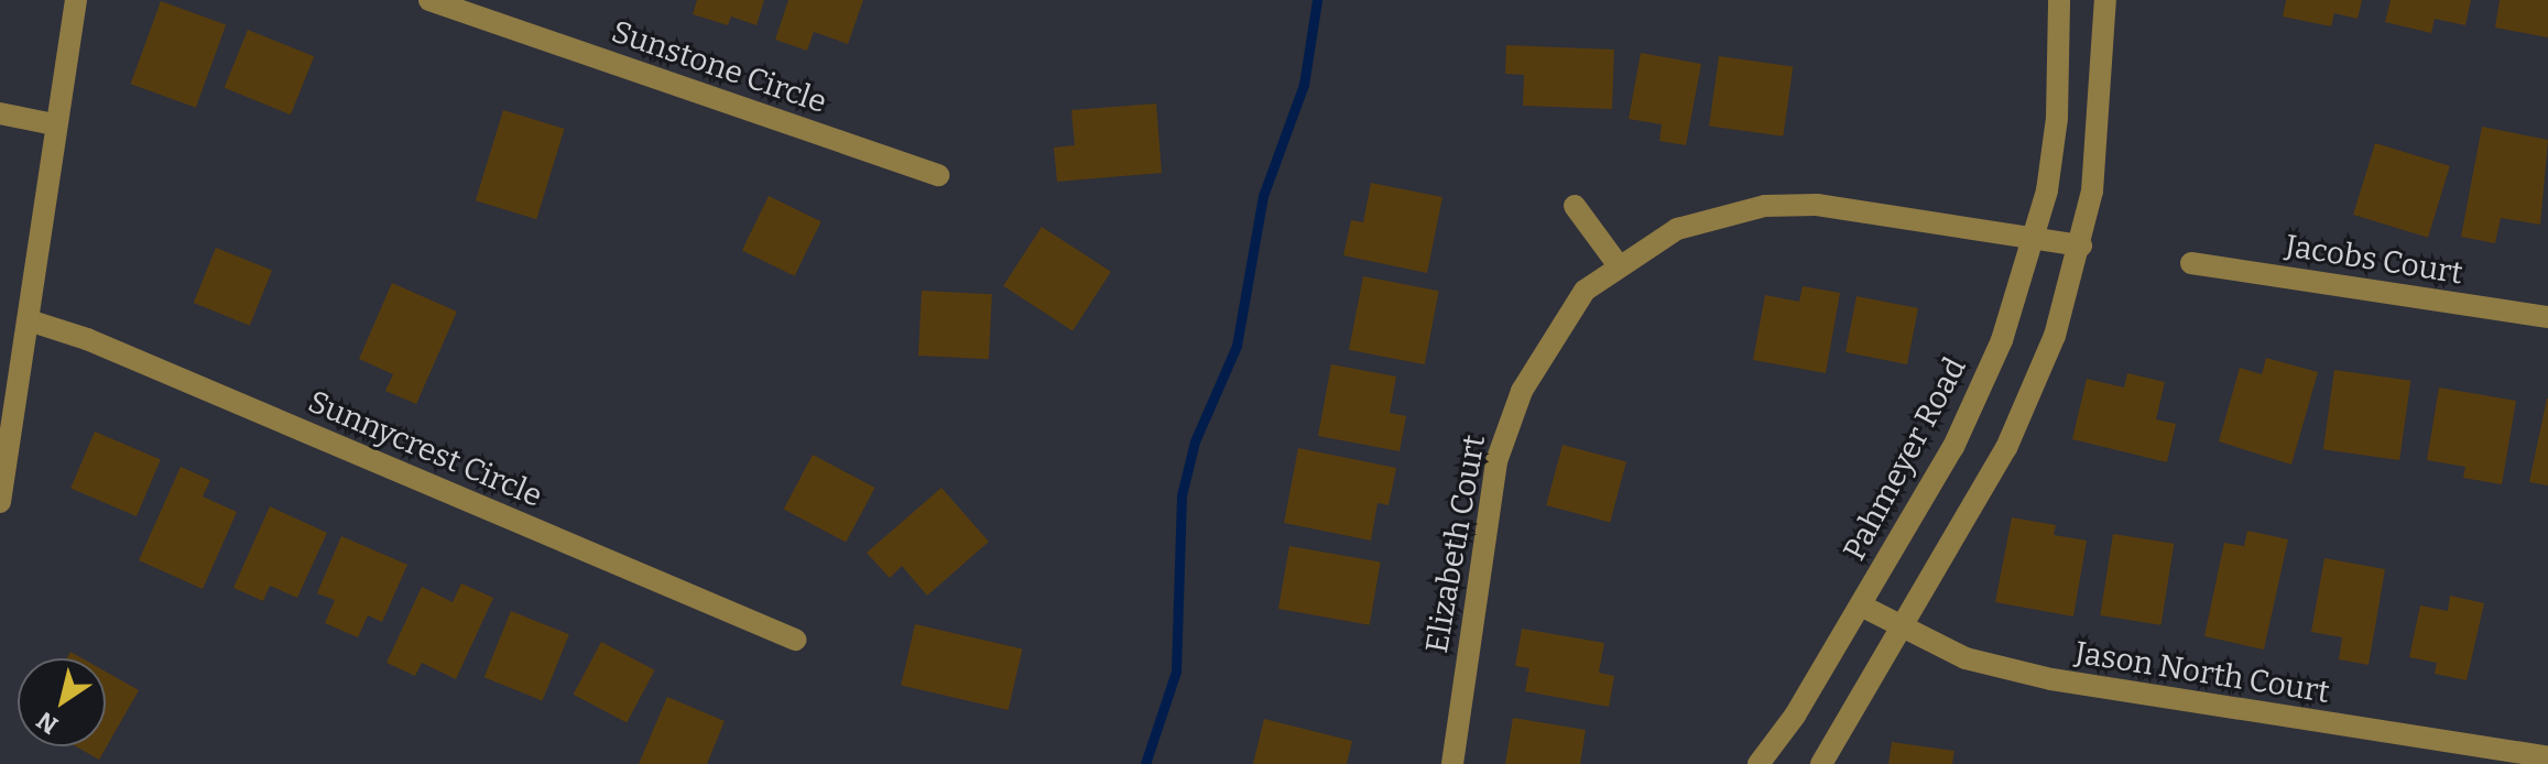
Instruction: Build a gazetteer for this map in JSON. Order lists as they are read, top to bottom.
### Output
{
  "streets": {
    "street": [
      "Sunstone Circle",
      "Jacobs Court",
      "Sunnycrest Circle",
      "Pahmeyer Road",
      "Elizabeth Court",
      "Jason North Court"
    ]
  },
  "crossings": [
    ["Pahmeyer Road", "Elizabeth Court"],
    ["Pahmeyer Road", "Jason North Court"]
  ],
  "north": "bottom left"
}
